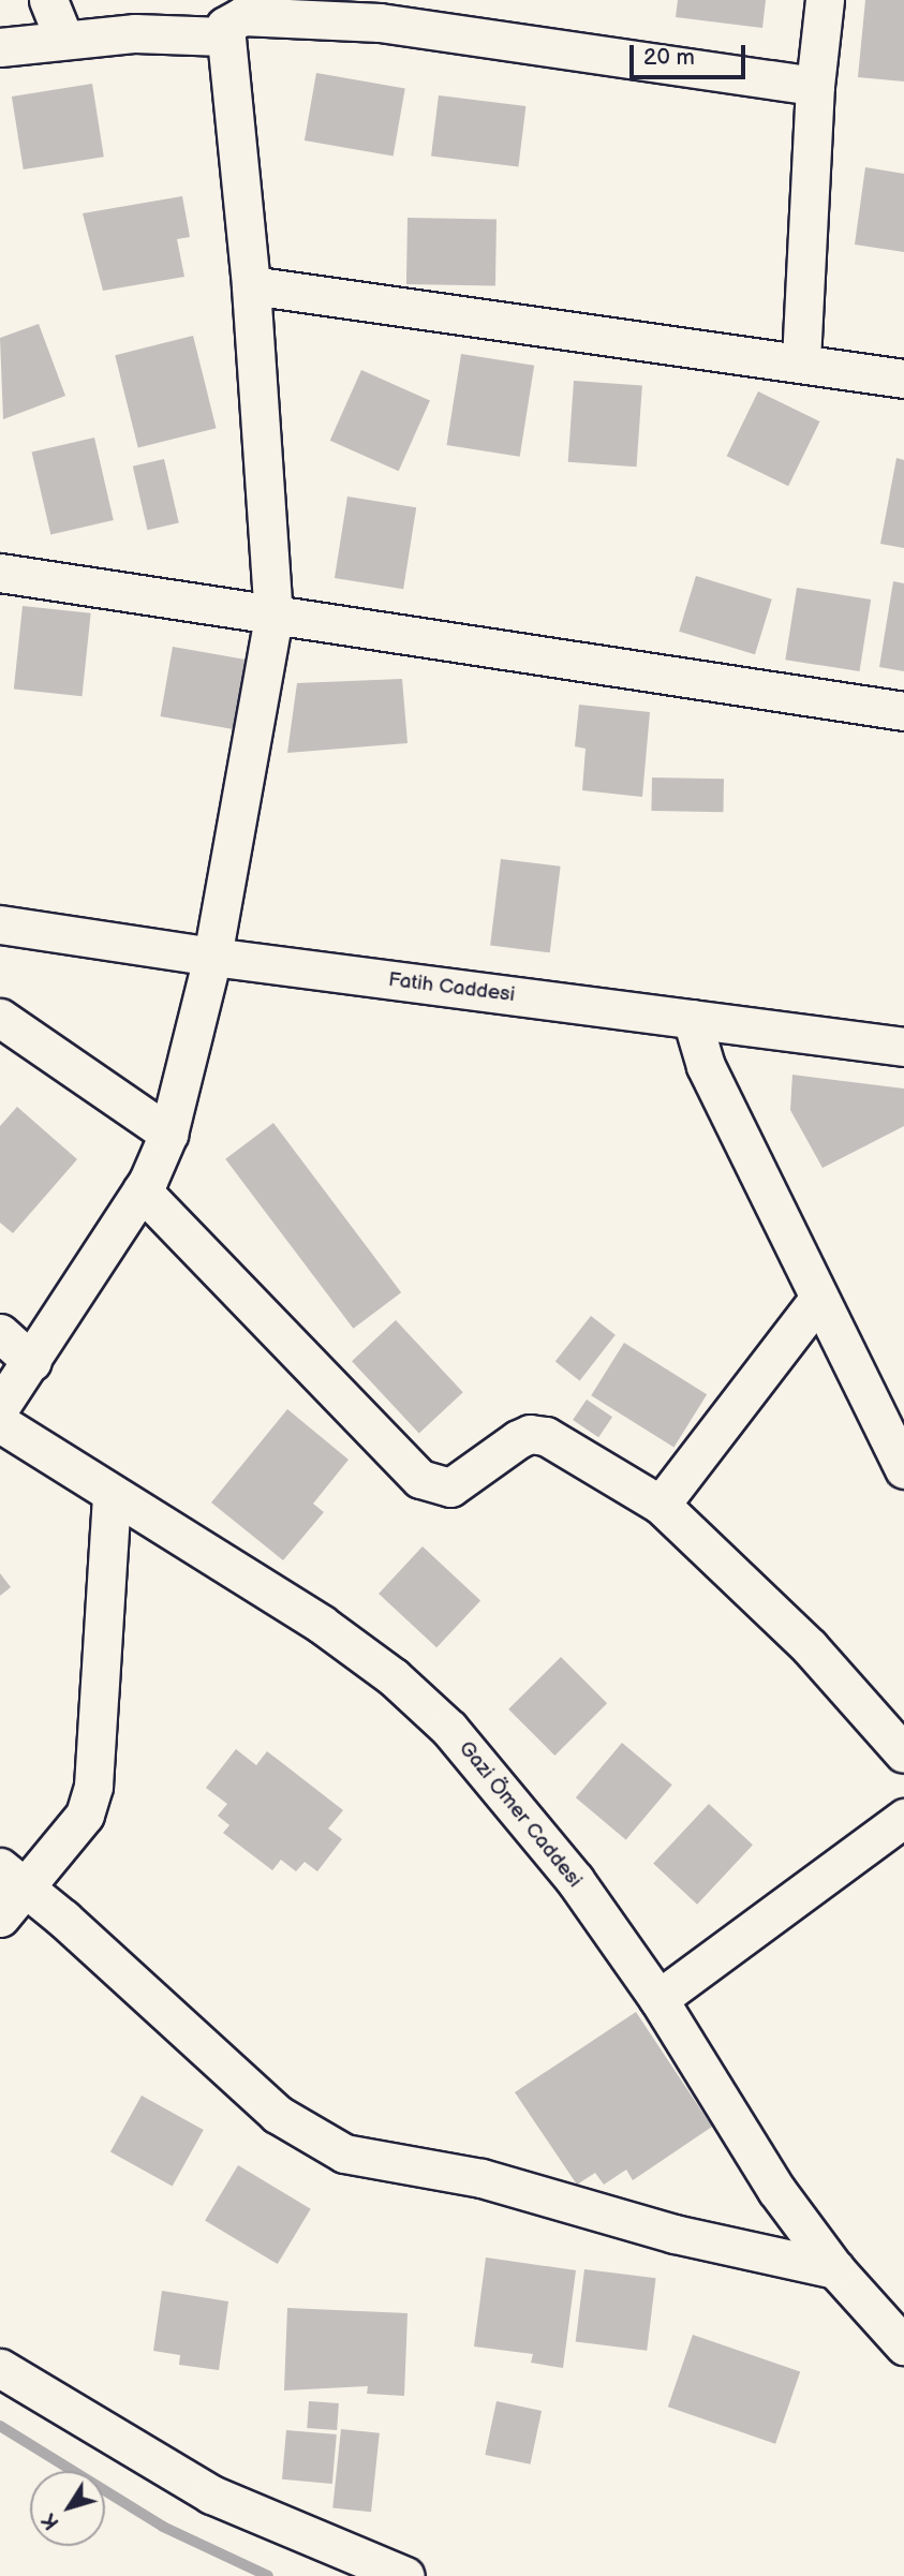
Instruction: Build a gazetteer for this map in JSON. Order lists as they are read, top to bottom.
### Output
{
  "streets": {
    "street": ["Fatih Caddesi", "Gazi Ömer Caddesi"]
  },
  "scale_bar": "20 m",
  "north": "bottom left"
}
